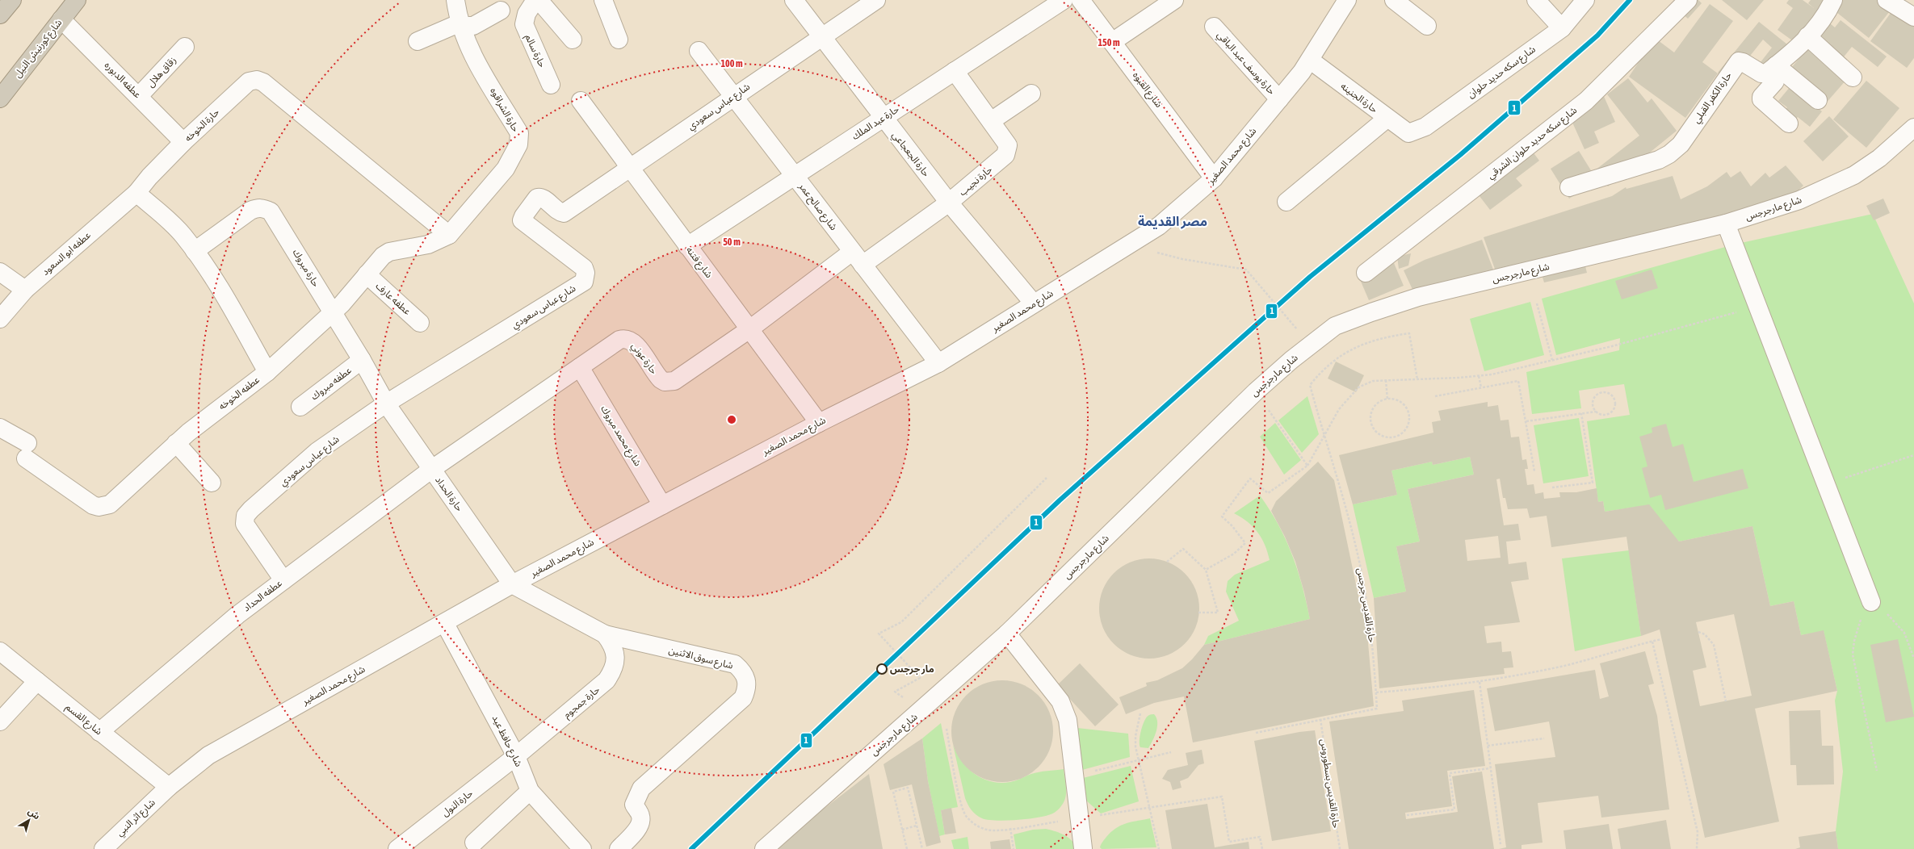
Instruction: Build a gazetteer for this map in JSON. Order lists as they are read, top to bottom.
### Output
{
  "streets": {
    "highway": ["شارع كورنيش النيل"],
    "street": [
      "حارة سالم",
      "حارة يوسف عبد الباقي",
      "زقاق هلال",
      "شارع سكه حديد حلوان",
      "عطفه الدبوره",
      "شارع القبوه",
      "حارة الجنينه",
      "حارة الكفر القبلي",
      "شارع عباس سعودي",
      "حارة الشراقوه",
      "حارة عبد الملك",
      "حارة الخوخه",
      "شارع سكه حديد حلوان الشرقي",
      "حارة الجعجاعي",
      "شارع محمد الصغير",
      "حارة نجيب",
      "شارع صالح عمر",
      "شارع مارجرجس",
      "عطفه ابو السعود",
      "شارع فتنه",
      "حارة مبروك",
      "عطفه عارف",
      "حارة عوني",
      "عطفه مبروك",
      "عطفه الخوخه",
      "شارع محمد مبروك",
      "حارة الحداد",
      "عطفه الحداد",
      "شارع سوق الاثنين",
      "حارة جمجوم",
      "شارع القسم",
      "شارع حافظ عيد",
      "حارة النول",
      "شارع اثر النبي"
    ],
    "path": ["حارة القديس جرجس", "حارة القديس بسطوروس"]
  },
  "crossings": [
    ["شارع كورنيش النيل", "عطفه الدبوره"],
    ["حارة يوسف عبد الباقي", "شارع محمد الصغير"],
    ["زقاق هلال", "عطفه الدبوره"],
    ["شارع سكه حديد حلوان", "حارة الجنينه"],
    ["عطفه الدبوره", "حارة الخوخه"],
    ["شارع القبوه", "شارع محمد الصغير"],
    ["حارة الجنينه", "شارع محمد الصغير"],
    ["شارع عباس سعودي", "حارة الجعجاعي"],
    ["شارع عباس سعودي", "شارع صالح عمر"],
    ["شارع عباس سعودي", "شارع فتنه"],
    ["شارع عباس سعودي", "حارة مبروك"],
    ["شارع عباس سعودي", "حارة الحداد"],
    ["شارع عباس سعودي", "عطفه الحداد"],
    ["حارة الشراقوه", "حارة الخوخه"],
    ["حارة الشراقوه", "عطفه الخوخه"],
    ["حارة عبد الملك", "حارة الجعجاعي"],
    ["حارة عبد الملك", "حارة نجيب"],
    ["حارة عبد الملك", "شارع صالح عمر"],
    ["حارة عبد الملك", "شارع فتنه"],
    ["حارة الخوخه", "عطفه ابو السعود"],
    ["حارة الخوخه", "عطفه الخوخه"],
    ["حارة الجعجاعي", "شارع محمد الصغير"],
    ["حارة الجعجاعي", "حارة نجيب"],
    ["شارع محمد الصغير", "شارع صالح عمر"],
    ["شارع محمد الصغير", "شارع فتنه"],
    ["شارع محمد الصغير", "شارع محمد مبروك"],
    ["شارع محمد الصغير", "حارة الحداد"],
    ["شارع محمد الصغير", "شارع سوق الاثنين"],
    ["شارع محمد الصغير", "شارع القسم"],
    ["شارع محمد الصغير", "شارع حافظ عيد"],
    ["شارع محمد الصغير", "شارع اثر النبي"],
    ["حارة نجيب", "شارع صالح عمر"],
    ["حارة نجيب", "حارة عوني"],
    ["شارع صالح عمر", "حارة عوني"],
    ["شارع فتنه", "حارة عوني"],
    ["حارة مبروك", "عطفه مبروك"],
    ["حارة مبروك", "عطفه الخوخه"],
    ["حارة مبروك", "حارة الحداد"],
    ["عطفه عارف", "عطفه الخوخه"],
    ["حارة عوني", "شارع محمد مبروك"],
    ["حارة عوني", "حارة الحداد"],
    ["حارة عوني", "عطفه الحداد"],
    ["حارة الحداد", "عطفه الحداد"],
    ["حارة الحداد", "شارع سوق الاثنين"],
    ["عطفه الحداد", "شارع القسم"],
    ["حارة القديس جرجس", "حارة القديس بسطوروس"],
    ["شارع سوق الاثنين", "حارة جمجوم"],
    ["حارة جمجوم", "شارع حافظ عيد"],
    ["حارة جمجوم", "حارة النول"],
    ["شارع القسم", "شارع اثر النبي"],
    ["شارع حافظ عيد", "حارة النول"]
  ],
  "districts": ["مصر القديمة"],
  "places": ["مار جرجس"],
  "lines": ["transit line 1"],
  "north": "top right",
  "rings": ["150 m", "100 m", "50 m"]
}
